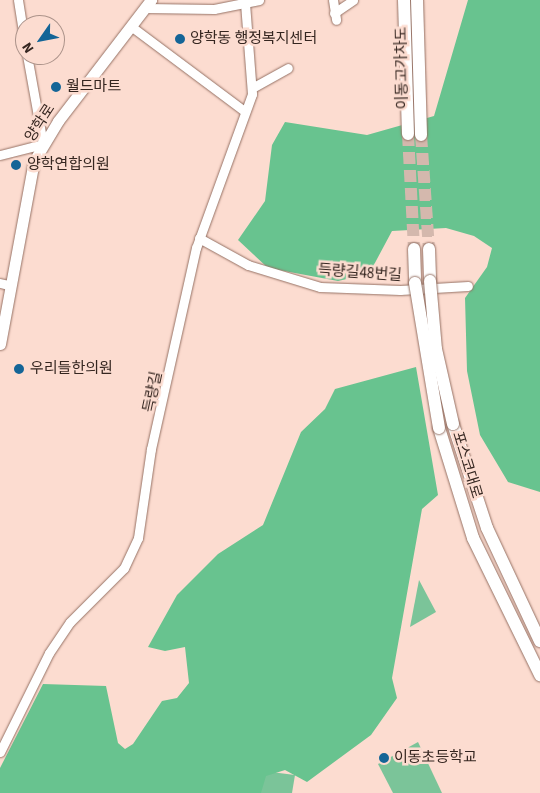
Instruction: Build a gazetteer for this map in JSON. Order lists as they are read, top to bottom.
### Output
{
  "streets": {
    "main road": ["이동고가차도", "포스코대로"],
    "street": ["양학로", "득량길48번길", "득량길"]
  },
  "crossings": [
    ["득량길48번길", "득량길"]
  ],
  "places": [
    "양학동 행정복지센터",
    "월드마트",
    "양학연합의원",
    "우리들한의원",
    "이동초등학교"
  ],
  "north": "bottom left"
}
